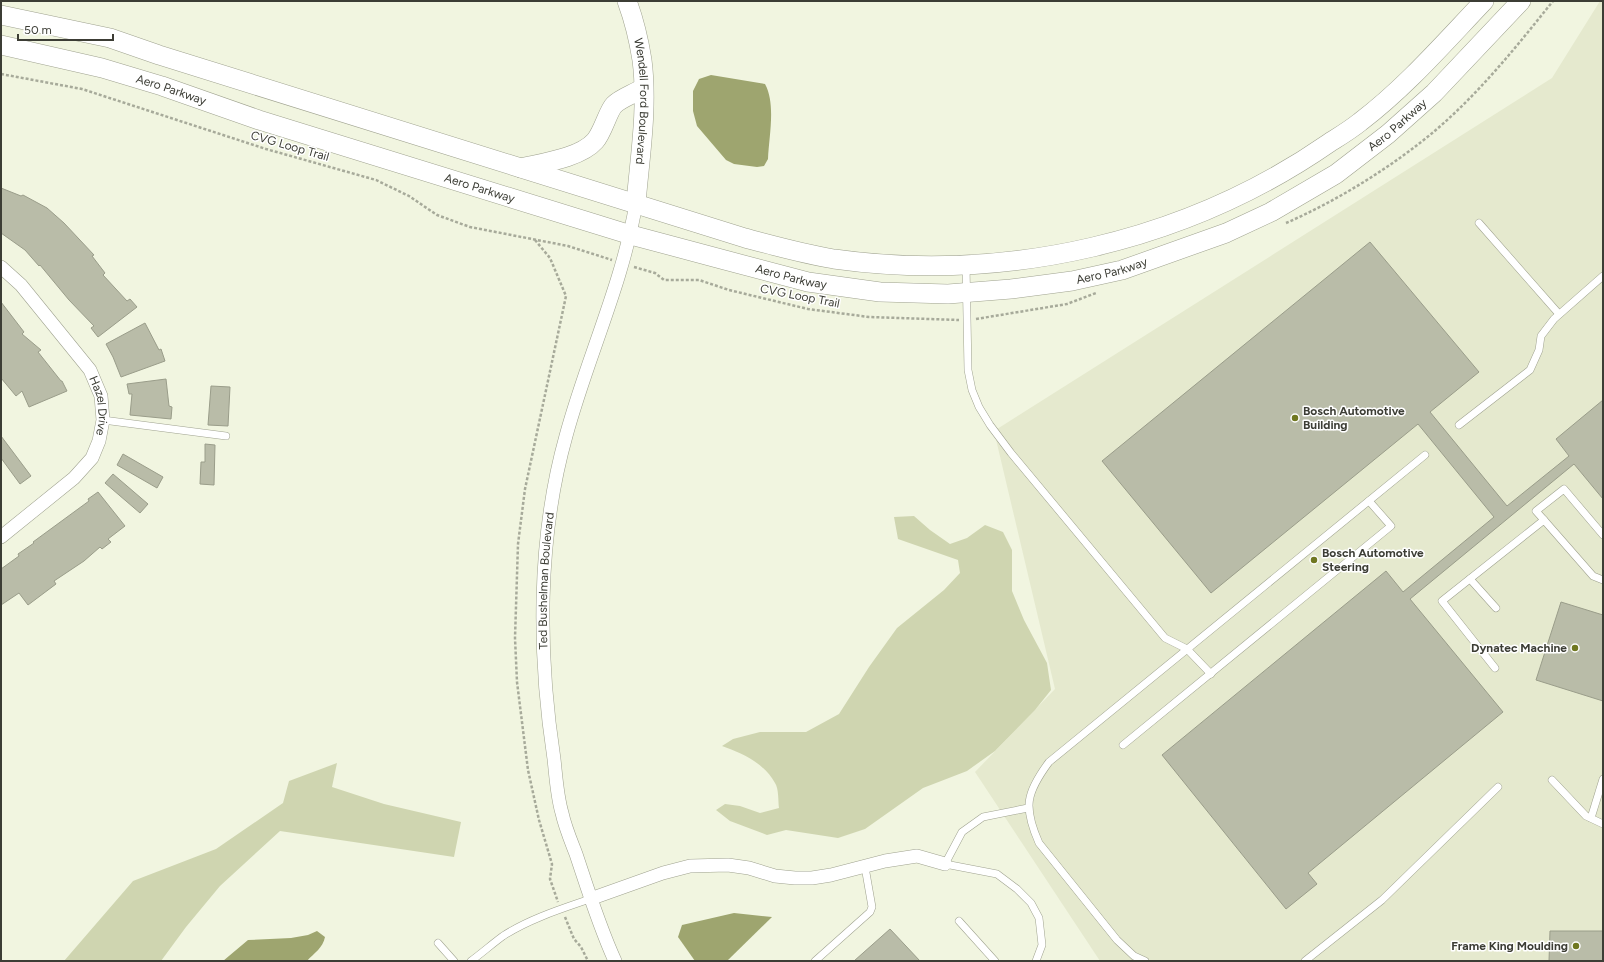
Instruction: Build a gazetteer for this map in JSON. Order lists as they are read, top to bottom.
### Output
{
  "streets": {
    "main road": ["Aero Parkway", "Wendell Ford Boulevard"],
    "street": ["Hazel Drive", "Ted Bushelman Boulevard"],
    "path": ["CVG Loop Trail"]
  },
  "crossings": [
    ["Aero Parkway", "Wendell Ford Boulevard"],
    ["Aero Parkway", "Ted Bushelman Boulevard"],
    ["Wendell Ford Boulevard", "Ted Bushelman Boulevard"]
  ],
  "places": [
    "Bosch Automotive Building",
    "Bosch Automotive Steering",
    "Dynatec Machine",
    "Frame King Moulding"
  ],
  "scale_bar": "50 m"
}
